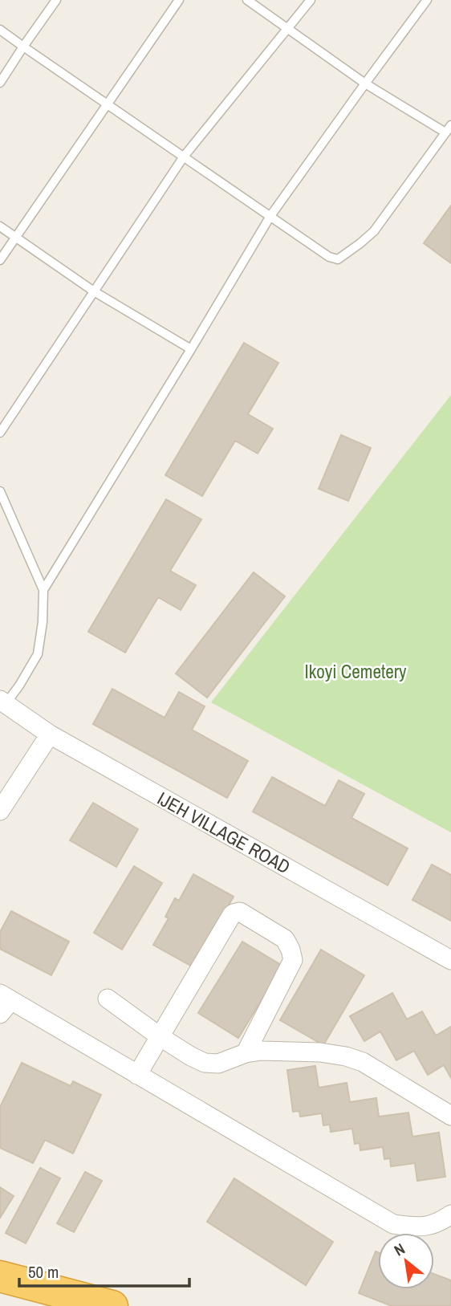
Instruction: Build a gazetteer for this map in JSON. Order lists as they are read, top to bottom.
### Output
{
  "streets": {
    "street": ["IJEH VILLAGE ROAD"]
  },
  "parks": ["Ikoyi Cemetery"],
  "scale_bar": "50 m",
  "north": "top left"
}
